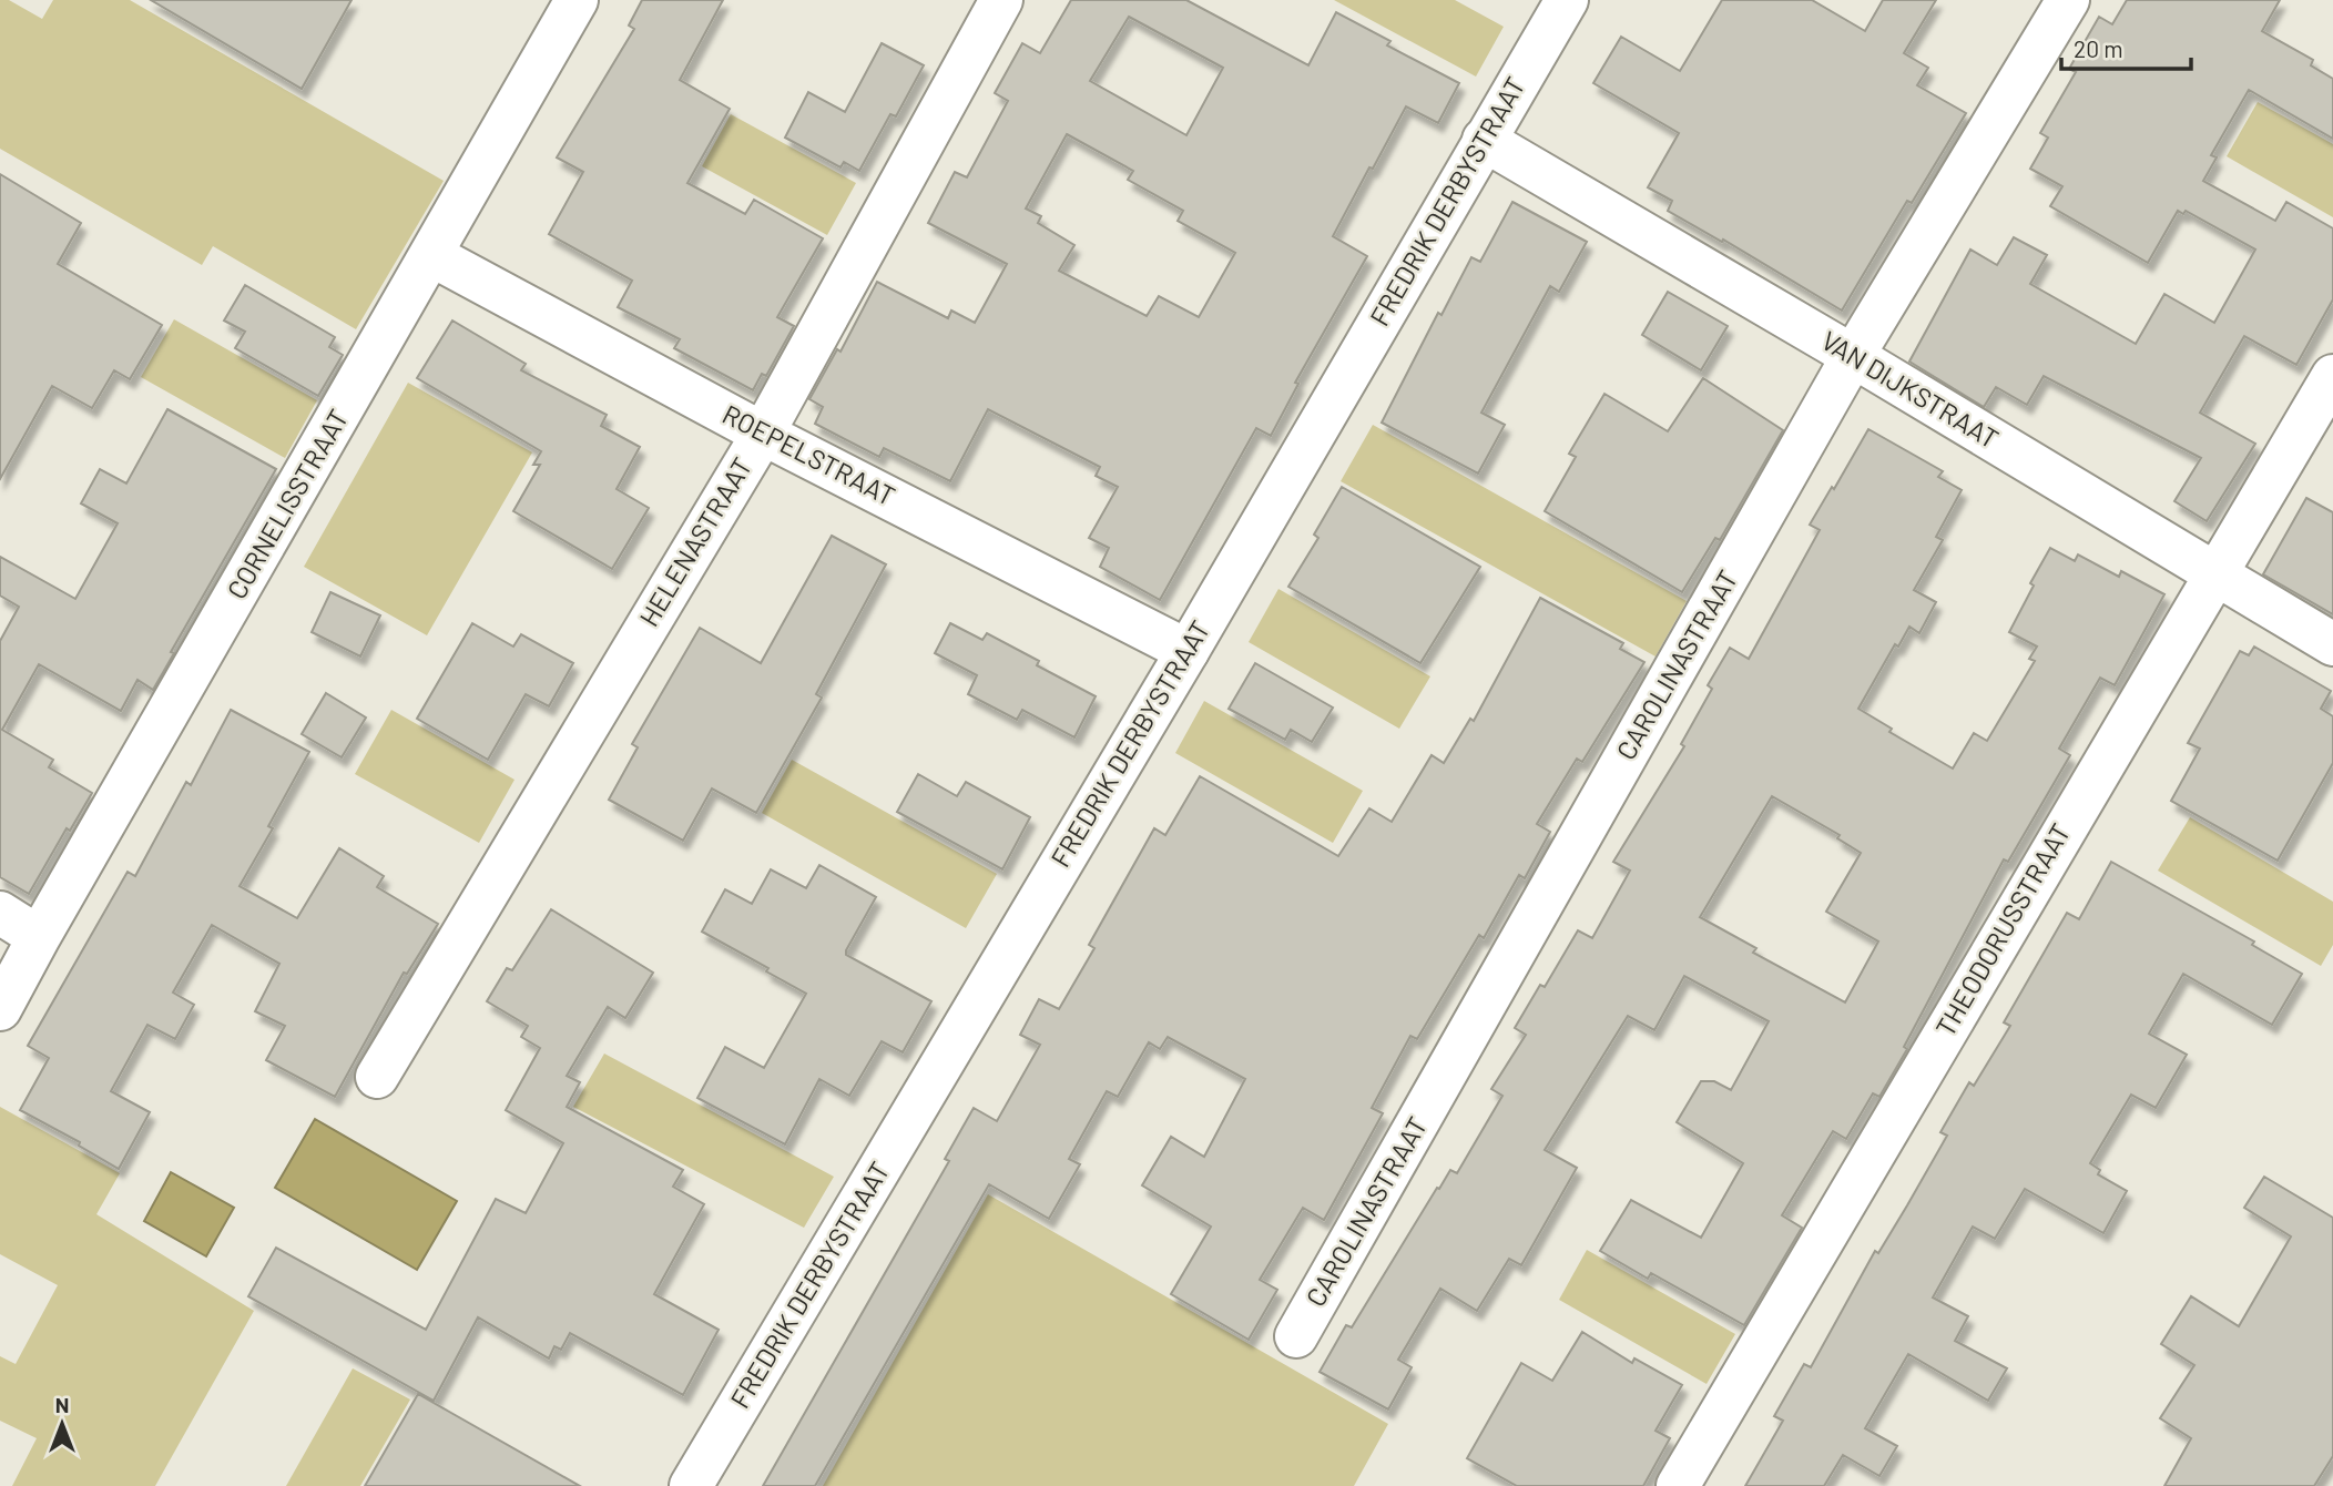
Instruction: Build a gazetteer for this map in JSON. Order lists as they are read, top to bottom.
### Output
{
  "streets": {
    "street": [
      "FREDRIK DERBYSTRAAT",
      "VAN DIJKSTRAAT",
      "ROEPELSTRAAT",
      "CORNELISSTRAAT",
      "HELENASTRAAT",
      "CAROLINASTRAAT",
      "THEODORUSSTRAAT"
    ]
  },
  "crossings": [
    ["FREDRIK DERBYSTRAAT", "VAN DIJKSTRAAT"],
    ["FREDRIK DERBYSTRAAT", "ROEPELSTRAAT"],
    ["VAN DIJKSTRAAT", "CAROLINASTRAAT"],
    ["VAN DIJKSTRAAT", "THEODORUSSTRAAT"],
    ["ROEPELSTRAAT", "CORNELISSTRAAT"],
    ["ROEPELSTRAAT", "HELENASTRAAT"]
  ],
  "scale_bar": "20 m",
  "north": "top"
}
